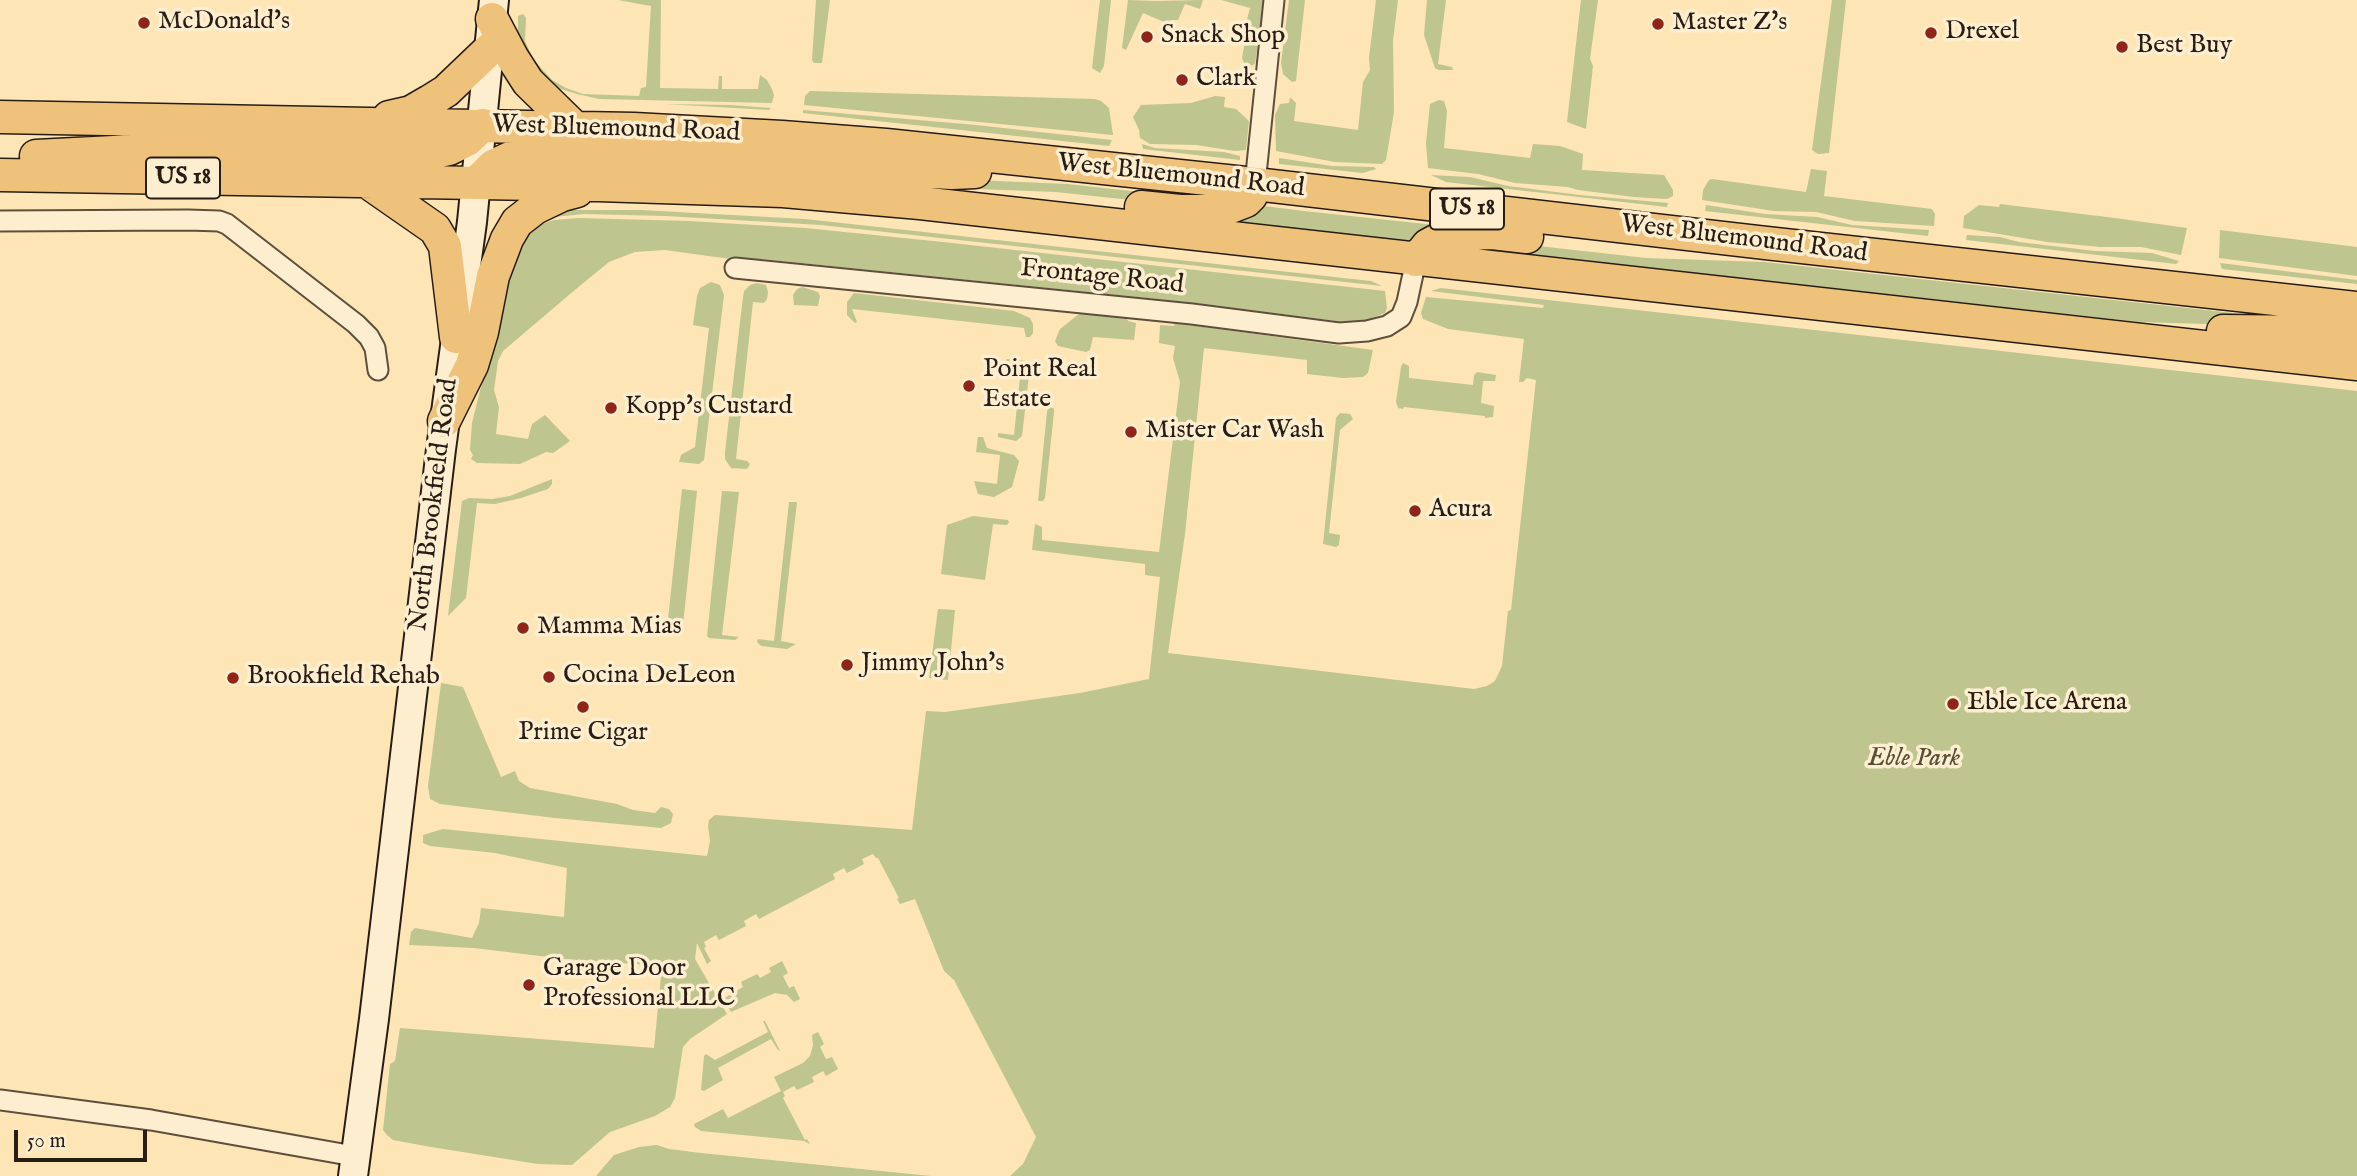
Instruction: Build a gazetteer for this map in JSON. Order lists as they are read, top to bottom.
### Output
{
  "streets": {
    "main road": ["West Bluemound Road", "US 18"],
    "street": ["Frontage Road", "North Brookfield Road"]
  },
  "crossings": [
    ["West Bluemound Road", "Frontage Road"],
    ["West Bluemound Road", "North Brookfield Road"]
  ],
  "parks": ["Eble Park"],
  "places": [
    "McDonald's",
    "Master Z's",
    "Drexel",
    "Snack Shop",
    "Best Buy",
    "Clark",
    "Point Real Estate",
    "Kopp's Custard",
    "Mister Car Wash",
    "Acura",
    "Mamma Mias",
    "Jimmy John's",
    "Cocina DeLeon",
    "Brookfield Rehab",
    "Eble Ice Arena",
    "Prime Cigar",
    "Garage Door Professional LLC"
  ],
  "scale_bar": "50 m"
}
